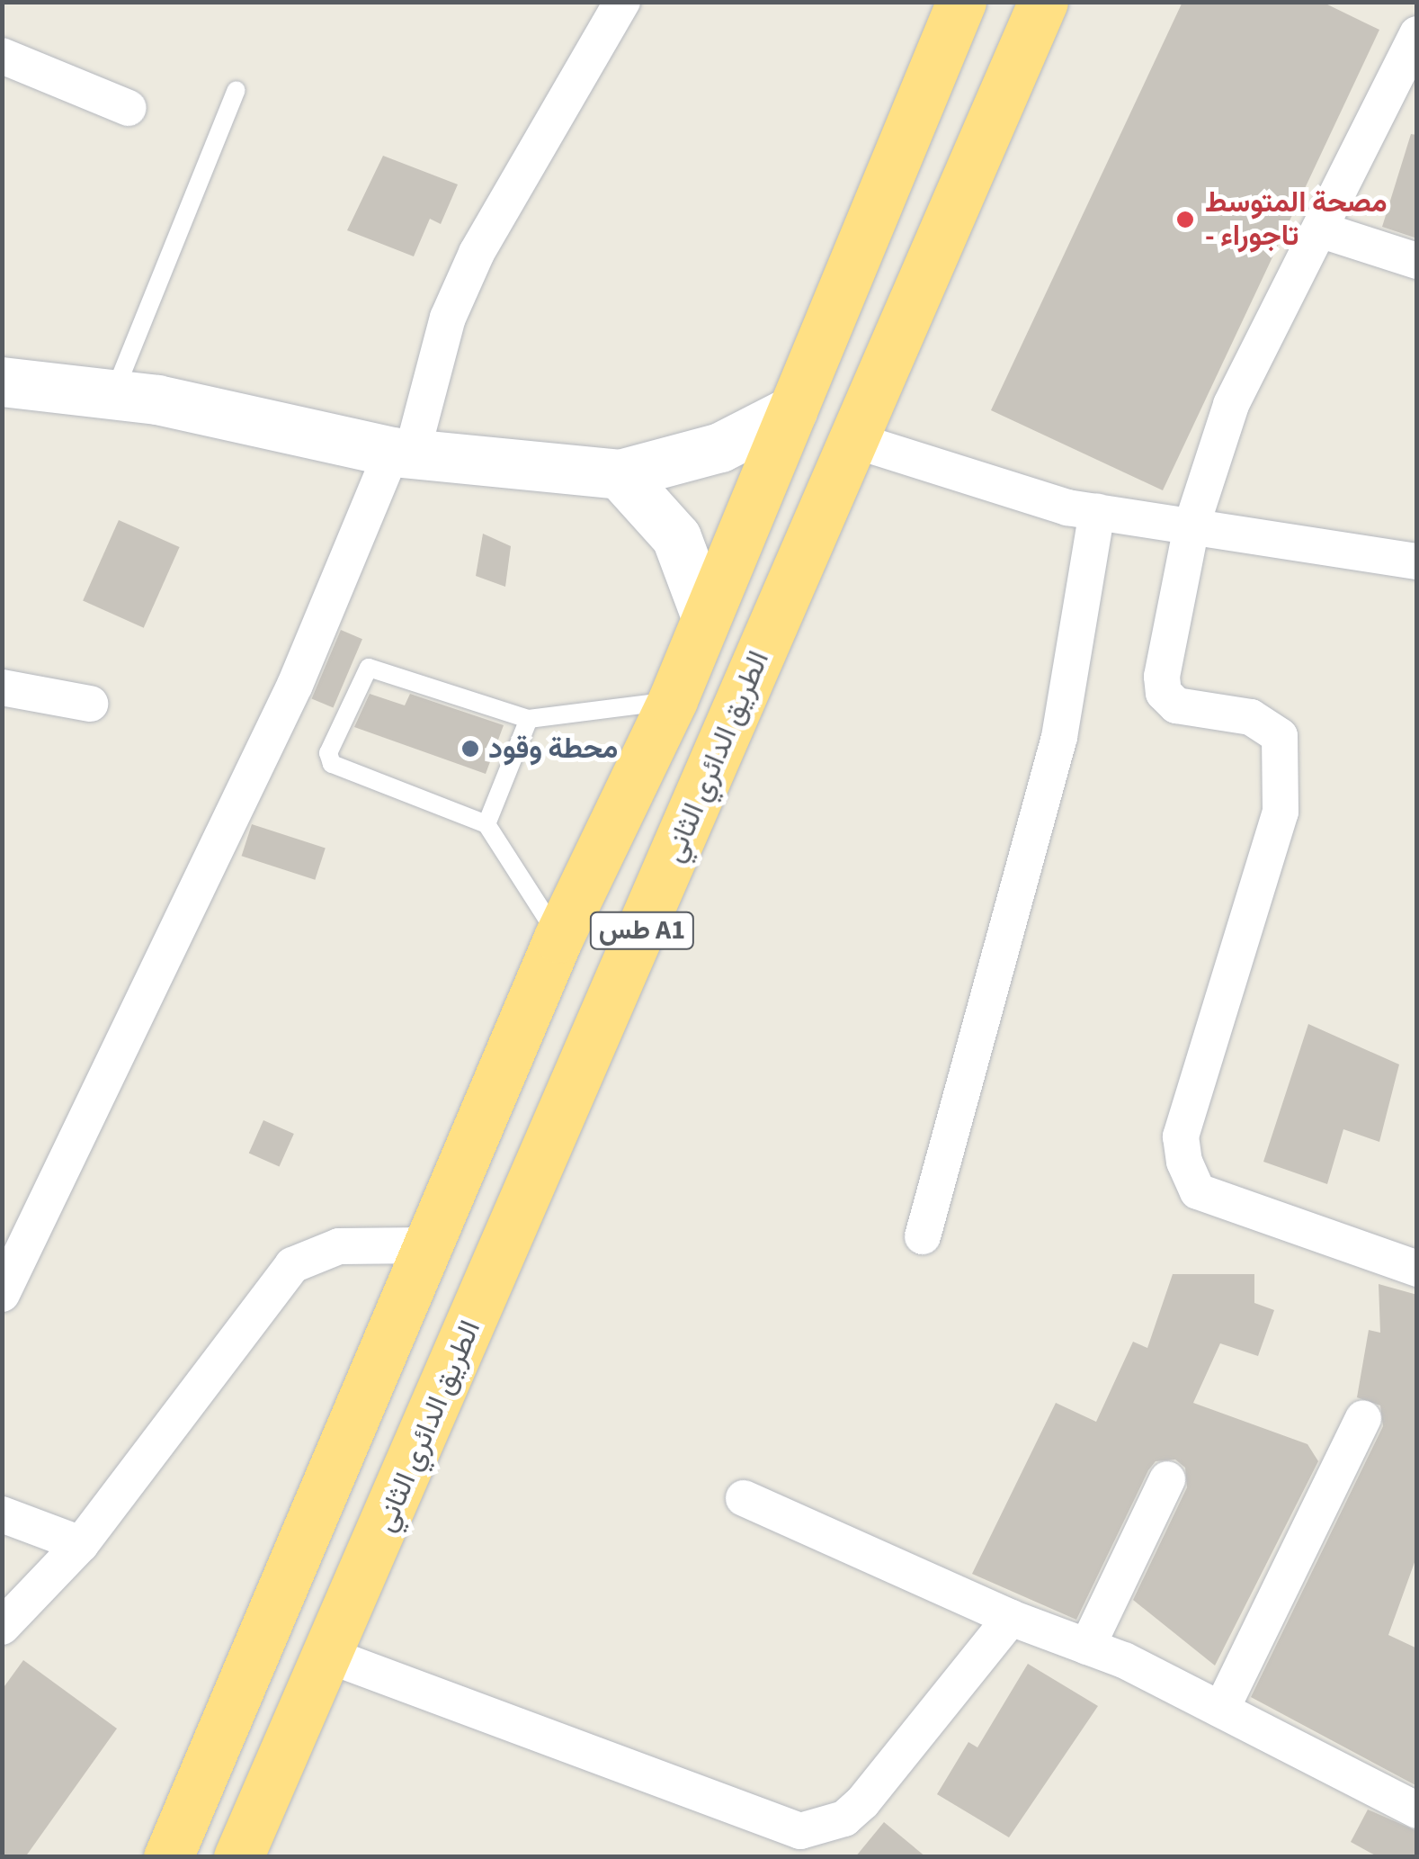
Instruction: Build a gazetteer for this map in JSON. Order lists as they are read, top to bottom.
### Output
{
  "streets": {
    "highway": ["الطريق الدائري الثاني", "طس A1"]
  },
  "places": ["مصحة المتوسط - تاجوراء", "محطة وقود"]
}
